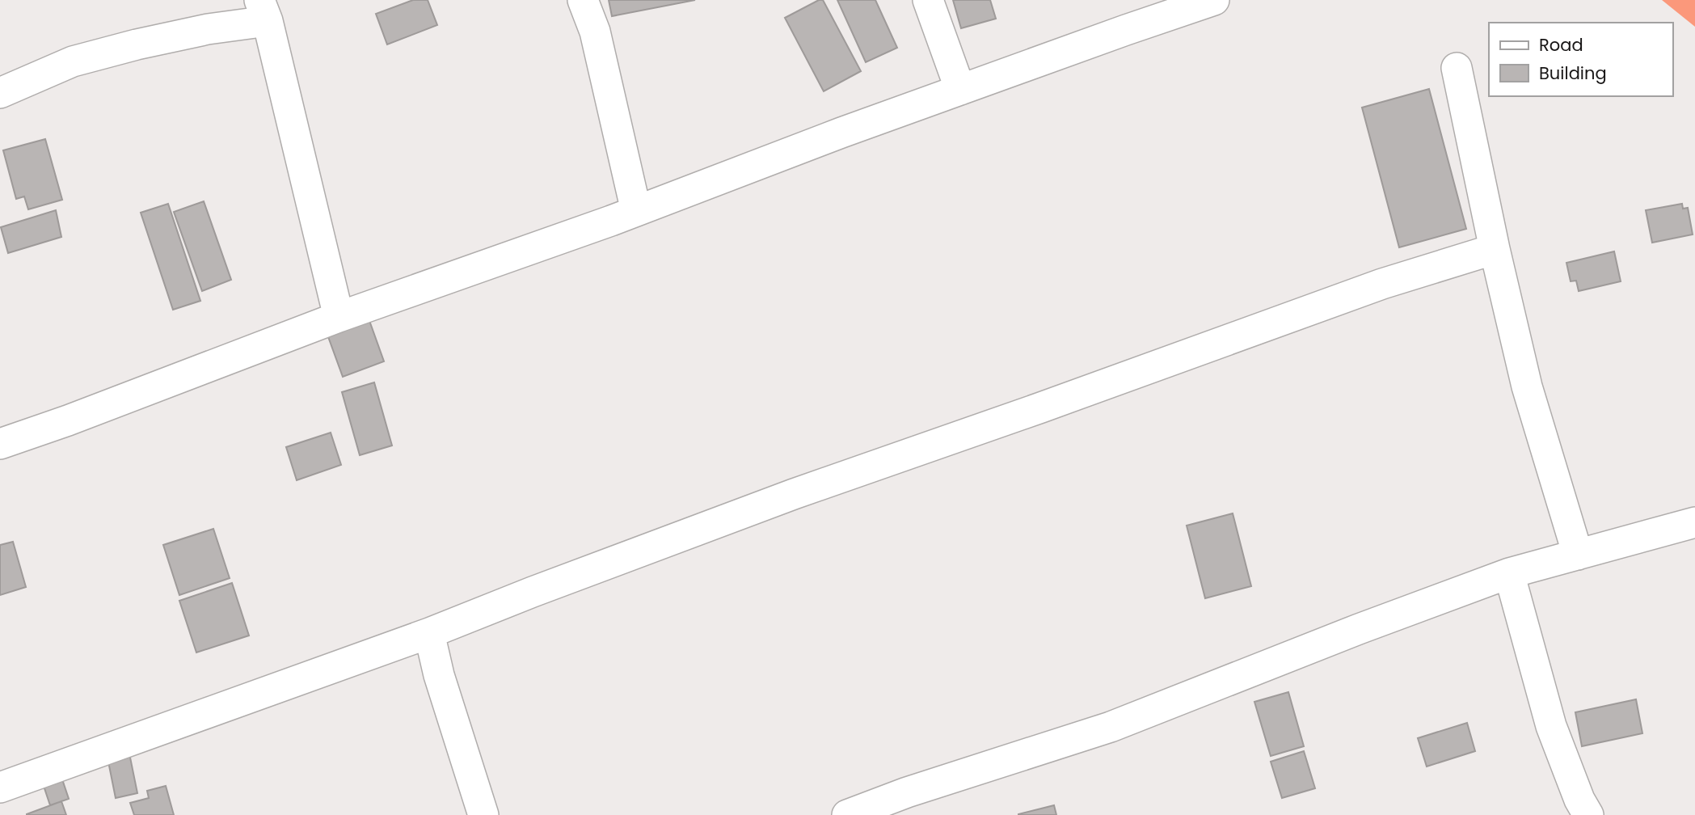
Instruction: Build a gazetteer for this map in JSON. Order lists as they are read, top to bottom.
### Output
{
  "legend": ["Road", "Building"]
}
